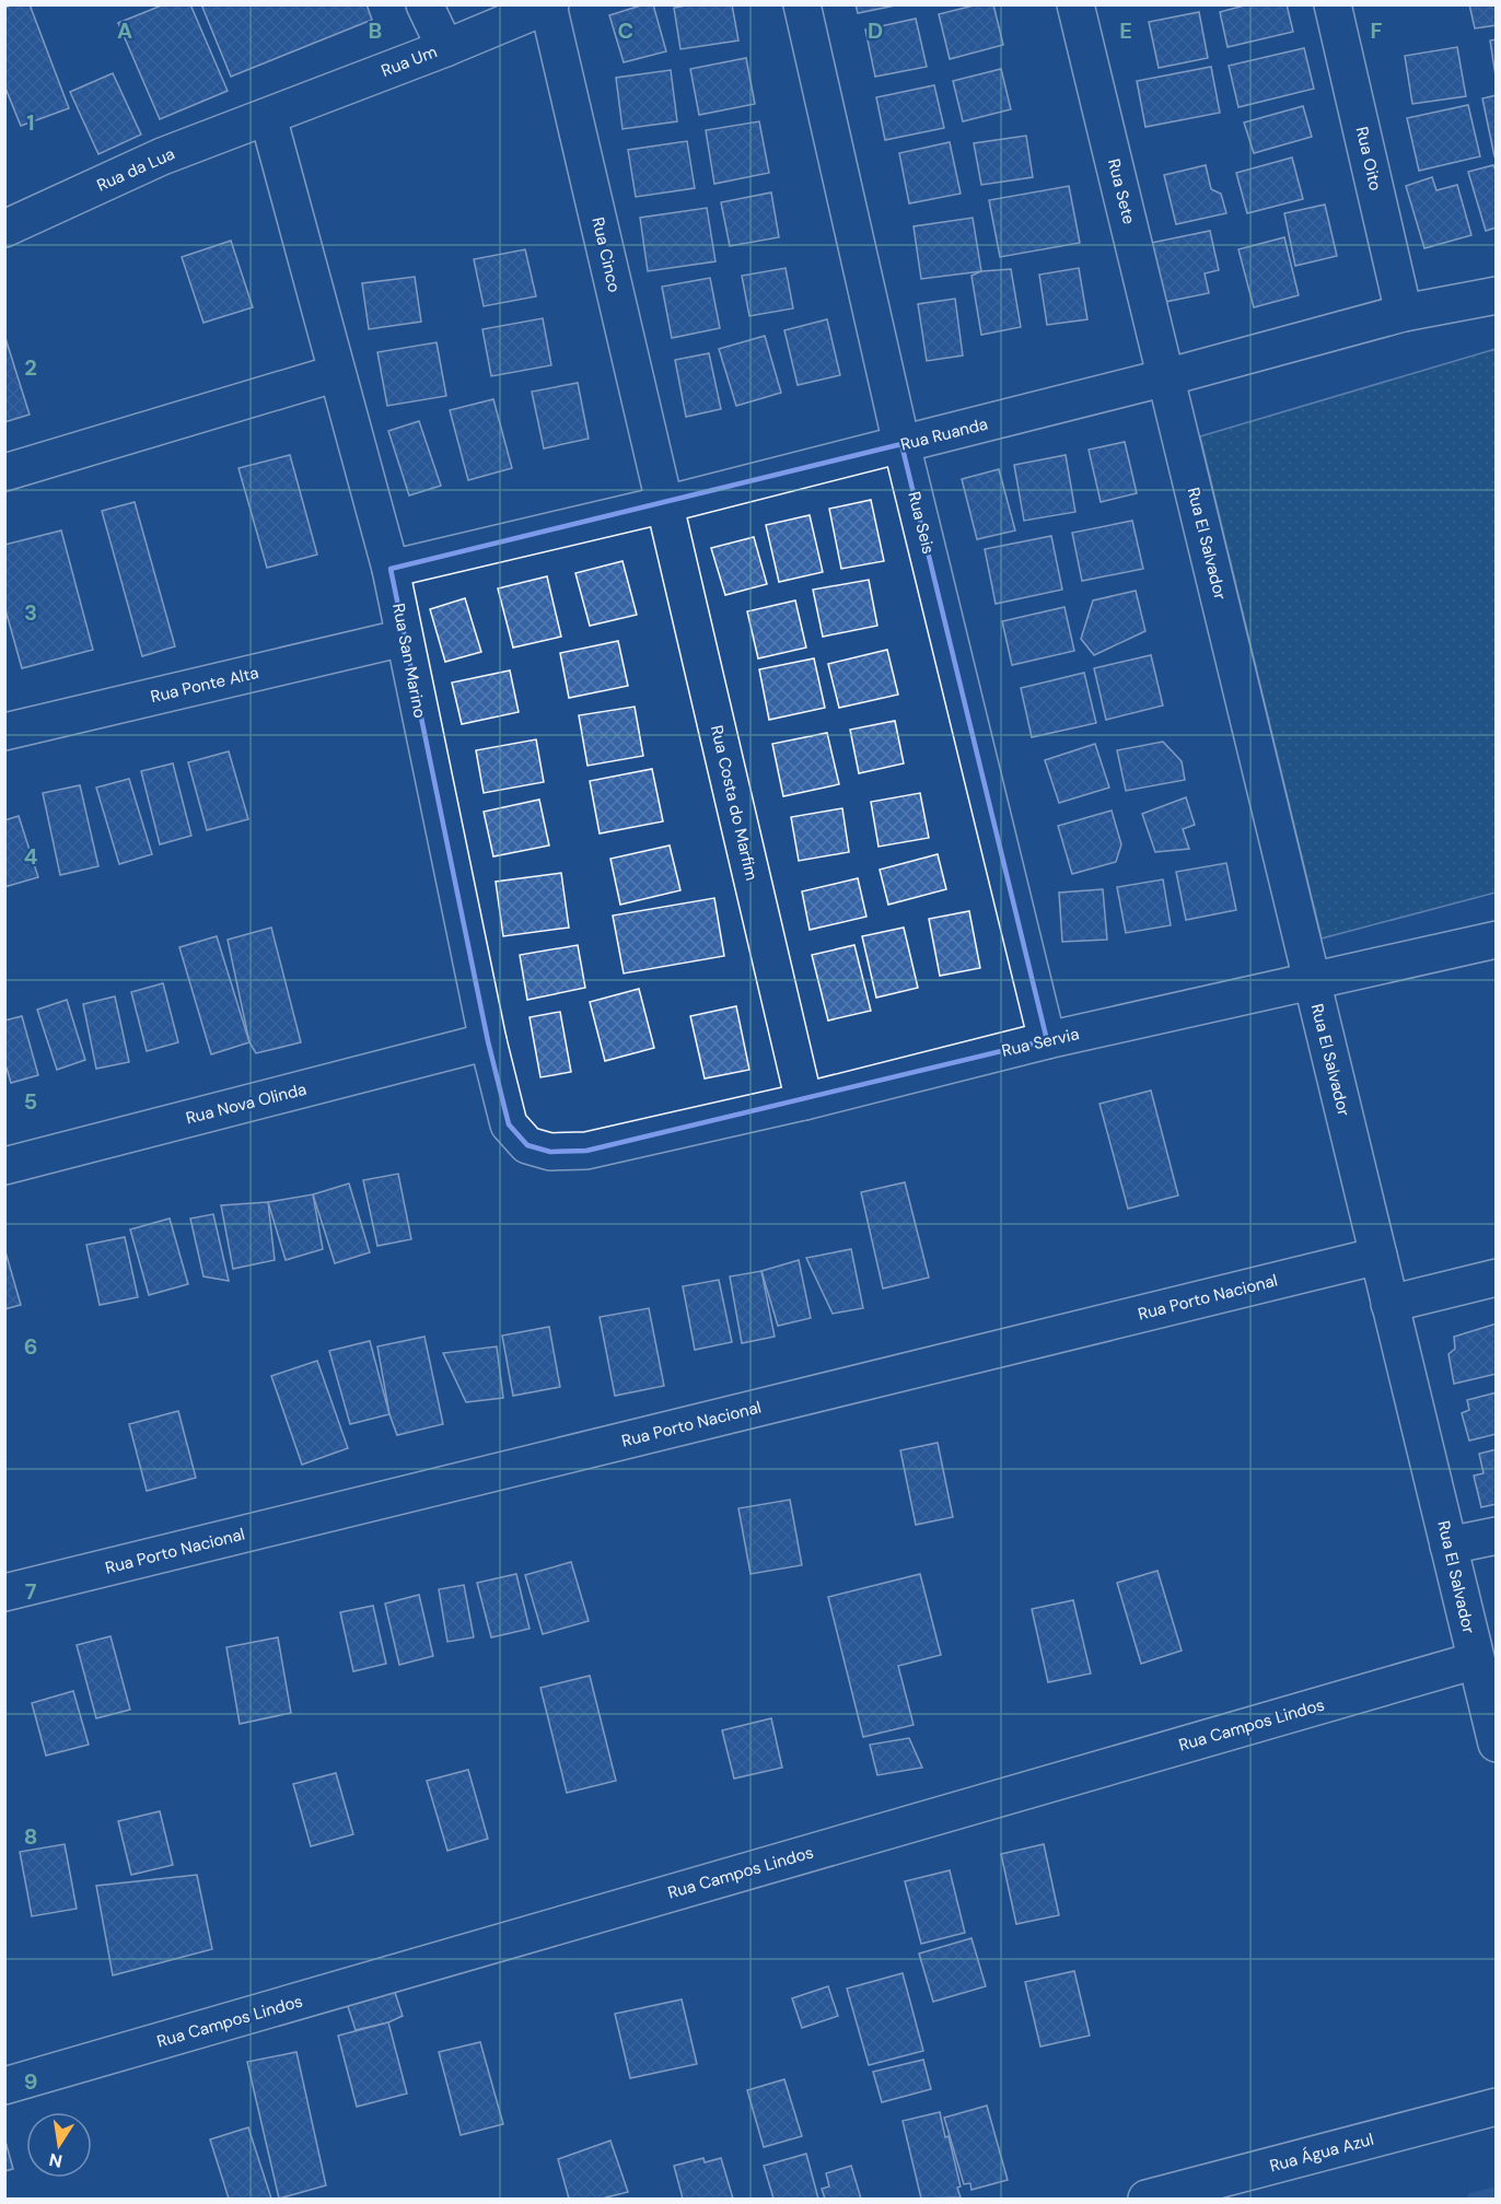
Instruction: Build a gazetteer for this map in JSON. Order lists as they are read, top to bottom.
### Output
{
  "streets": {
    "street": [
      "Rua Um",
      "Rua Oito",
      "Rua da Lua",
      "Rua Sete",
      "Rua Cinco",
      "Rua Ruanda",
      "Rua Seis",
      "Rua El Salvador",
      "Rua San Marino",
      "Rua Ponte Alta",
      "Rua Costa do Marfim",
      "Rua Servia",
      "Rua Nova Olinda",
      "Rua Porto Nacional",
      "Rua Campos Lindos",
      "Rua Água Azul"
    ]
  },
  "crossings": [
    ["Rua Um", "Rua da Lua"],
    ["Rua Um", "Rua Cinco"],
    ["Rua Um", "Rua San Marino"],
    ["Rua Oito", "Rua Ruanda"],
    ["Rua da Lua", "Rua San Marino"],
    ["Rua Sete", "Rua Ruanda"],
    ["Rua Sete", "Rua El Salvador"],
    ["Rua Cinco", "Rua Ruanda"],
    ["Rua Cinco", "Rua Costa do Marfim"],
    ["Rua Ruanda", "Rua Seis"],
    ["Rua Ruanda", "Rua El Salvador"],
    ["Rua Ruanda", "Rua San Marino"],
    ["Rua Ruanda", "Rua Costa do Marfim"],
    ["Rua Seis", "Rua Servia"],
    ["Rua El Salvador", "Rua Servia"],
    ["Rua El Salvador", "Rua Porto Nacional"],
    ["Rua El Salvador", "Rua Campos Lindos"],
    ["Rua San Marino", "Rua Ponte Alta"],
    ["Rua San Marino", "Rua Servia"],
    ["Rua San Marino", "Rua Nova Olinda"],
    ["Rua Costa do Marfim", "Rua Servia"]
  ],
  "north": "bottom",
  "grid": {
    "columns": [
      "A",
      "B",
      "C",
      "D",
      "E",
      "F"
    ],
    "rows": [
      "1",
      "2",
      "3",
      "4",
      "5",
      "6",
      "7",
      "8",
      "9"
    ]
  }
}
